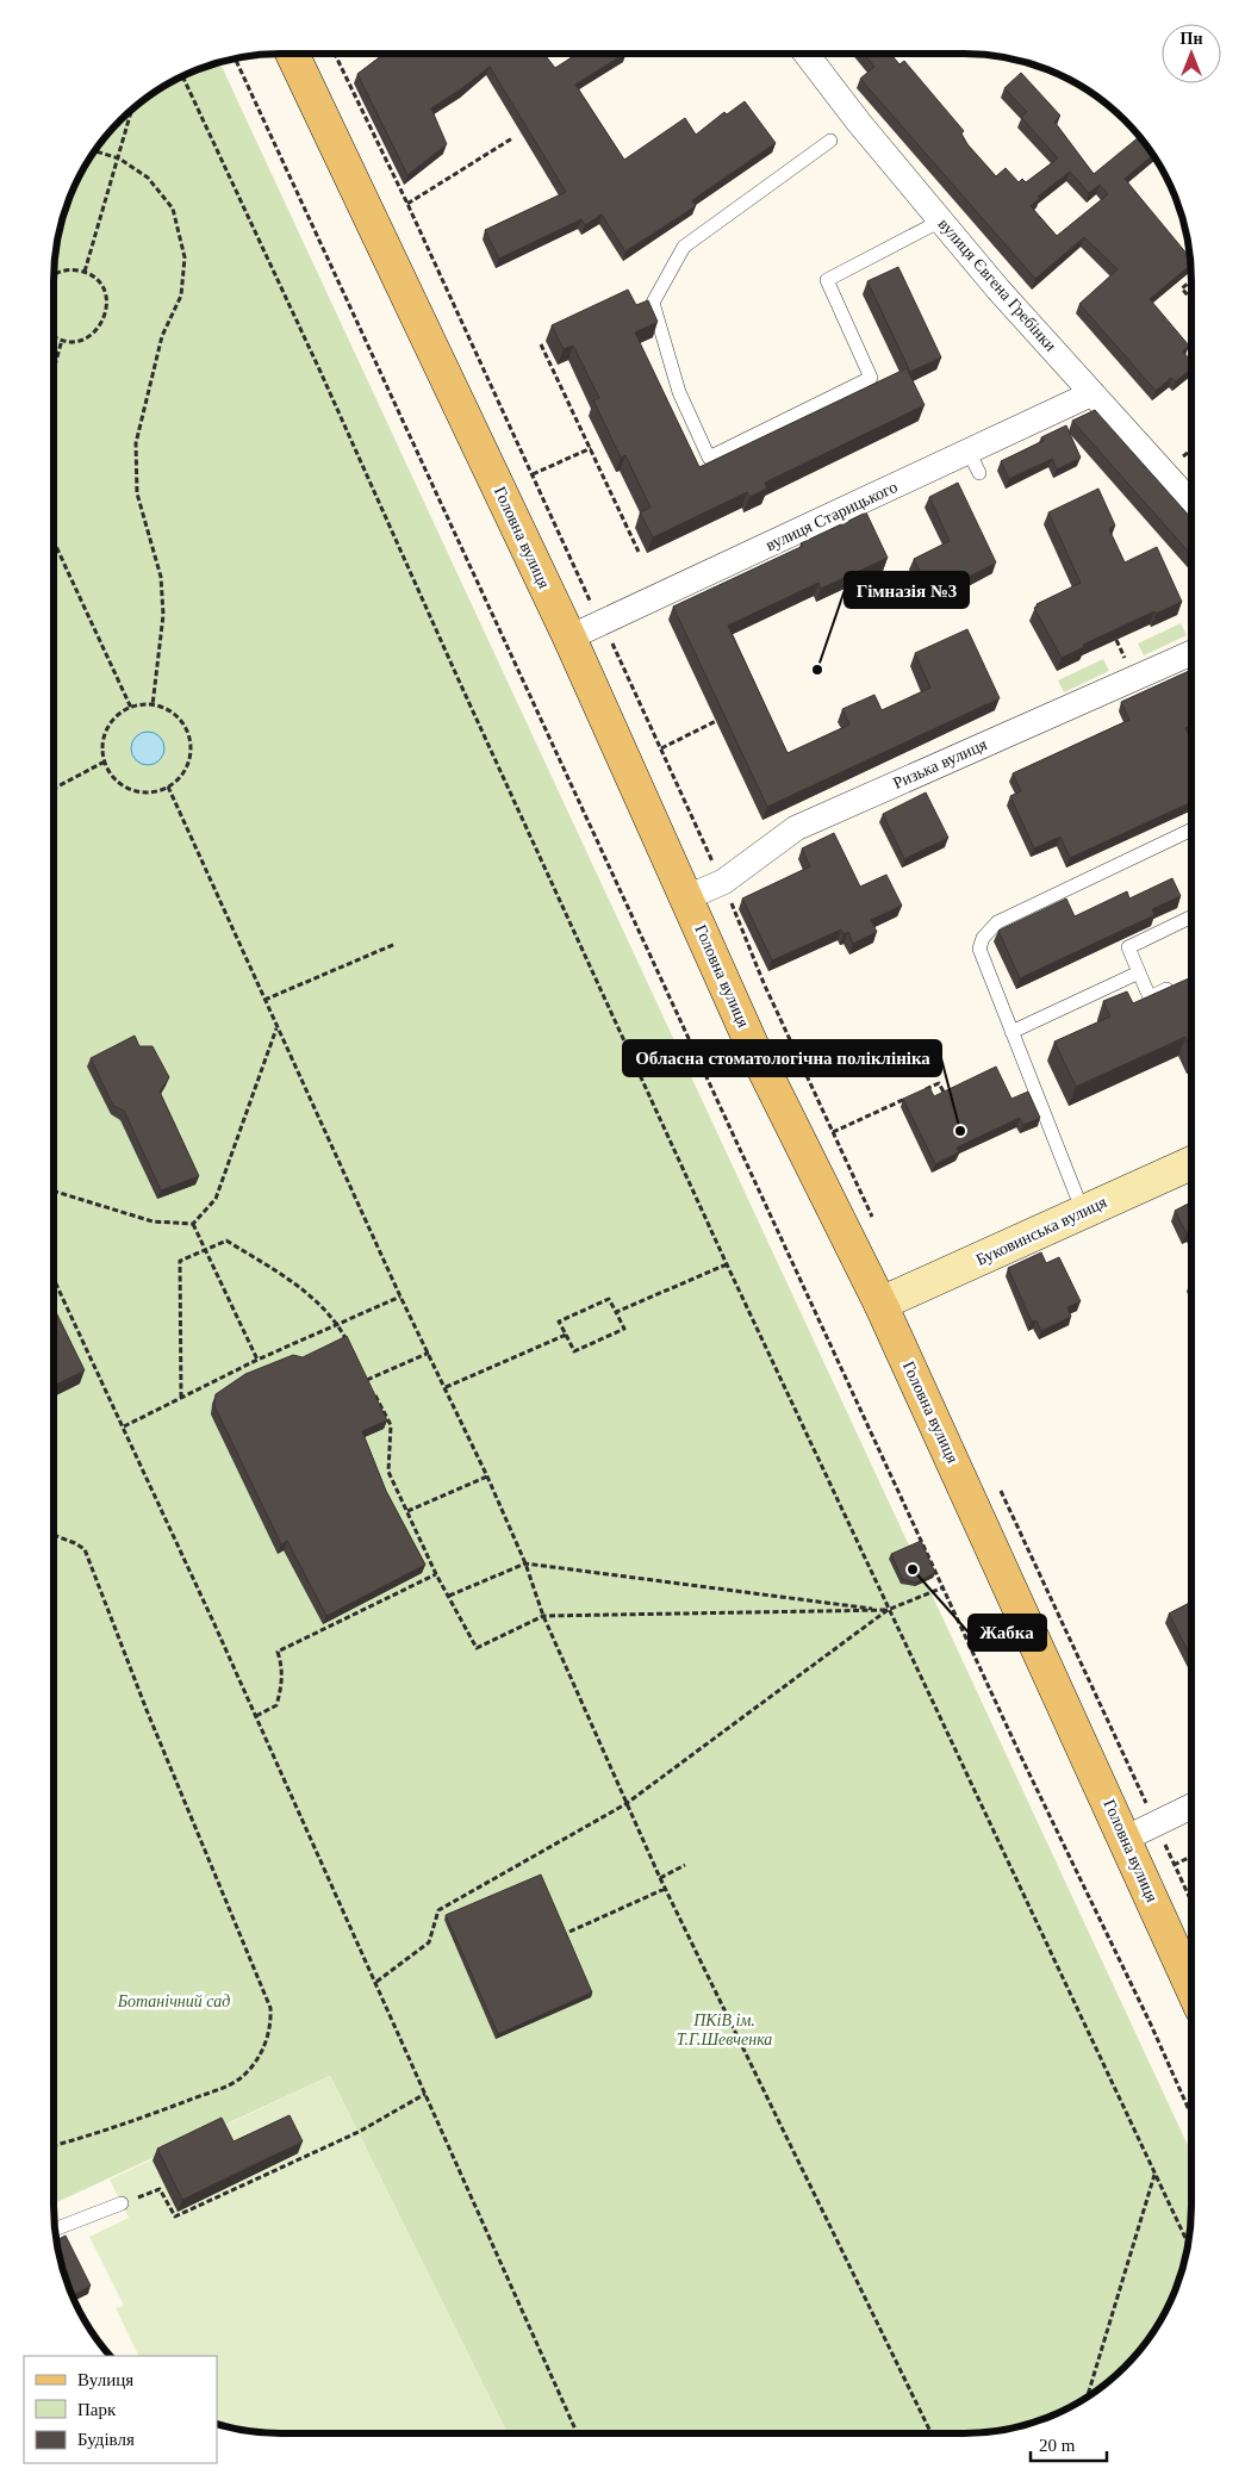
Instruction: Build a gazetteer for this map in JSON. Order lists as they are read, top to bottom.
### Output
{
  "streets": {
    "main road": ["Головна вулиця"],
    "street": [
      "вулиця Євгена Гребінки",
      "вулиця Старицького",
      "Ризька вулиця",
      "Буковинська вулиця"
    ]
  },
  "crossings": [
    ["вулиця Євгена Гребінки", "вулиця Старицького"],
    ["вулиця Старицького", "Головна вулиця"],
    ["Головна вулиця", "Ризька вулиця"],
    ["Головна вулиця", "Буковинська вулиця"]
  ],
  "parks": ["Ботанічний сад", "ПКіВ ім. Т.Г.Шевченка"],
  "places": ["Гімназія №3", "Обласна стоматологічна поліклініка", "Жабка"],
  "legend": ["Вулиця", "Парк", "Будівля"],
  "scale_bar": "20 m",
  "north": "top"
}
